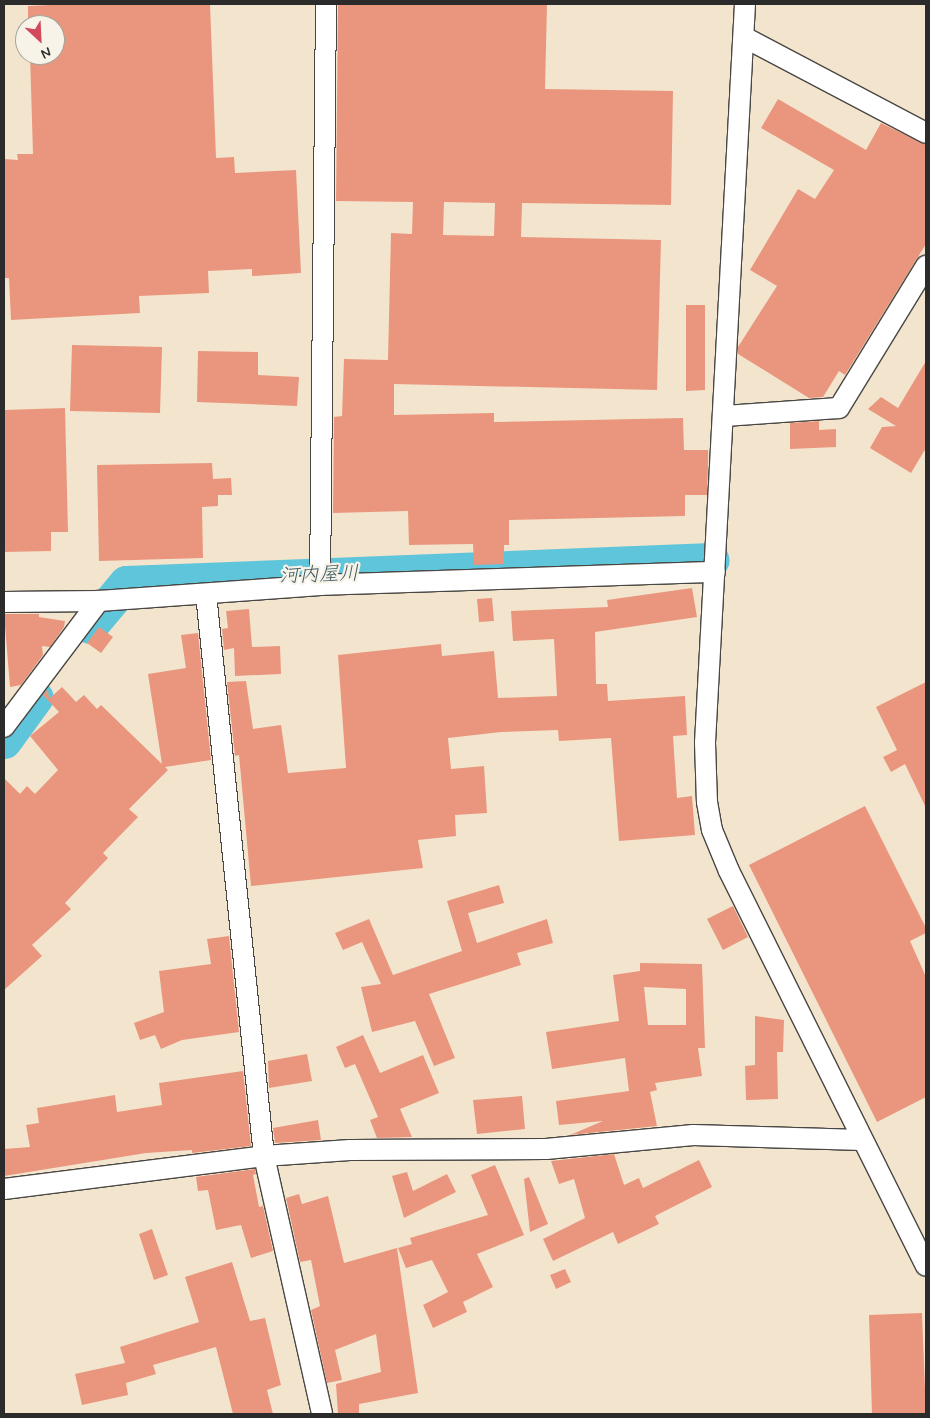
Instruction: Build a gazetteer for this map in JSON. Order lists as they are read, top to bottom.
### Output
{
  "water": ["河内屋川"],
  "north": "bottom right"
}
